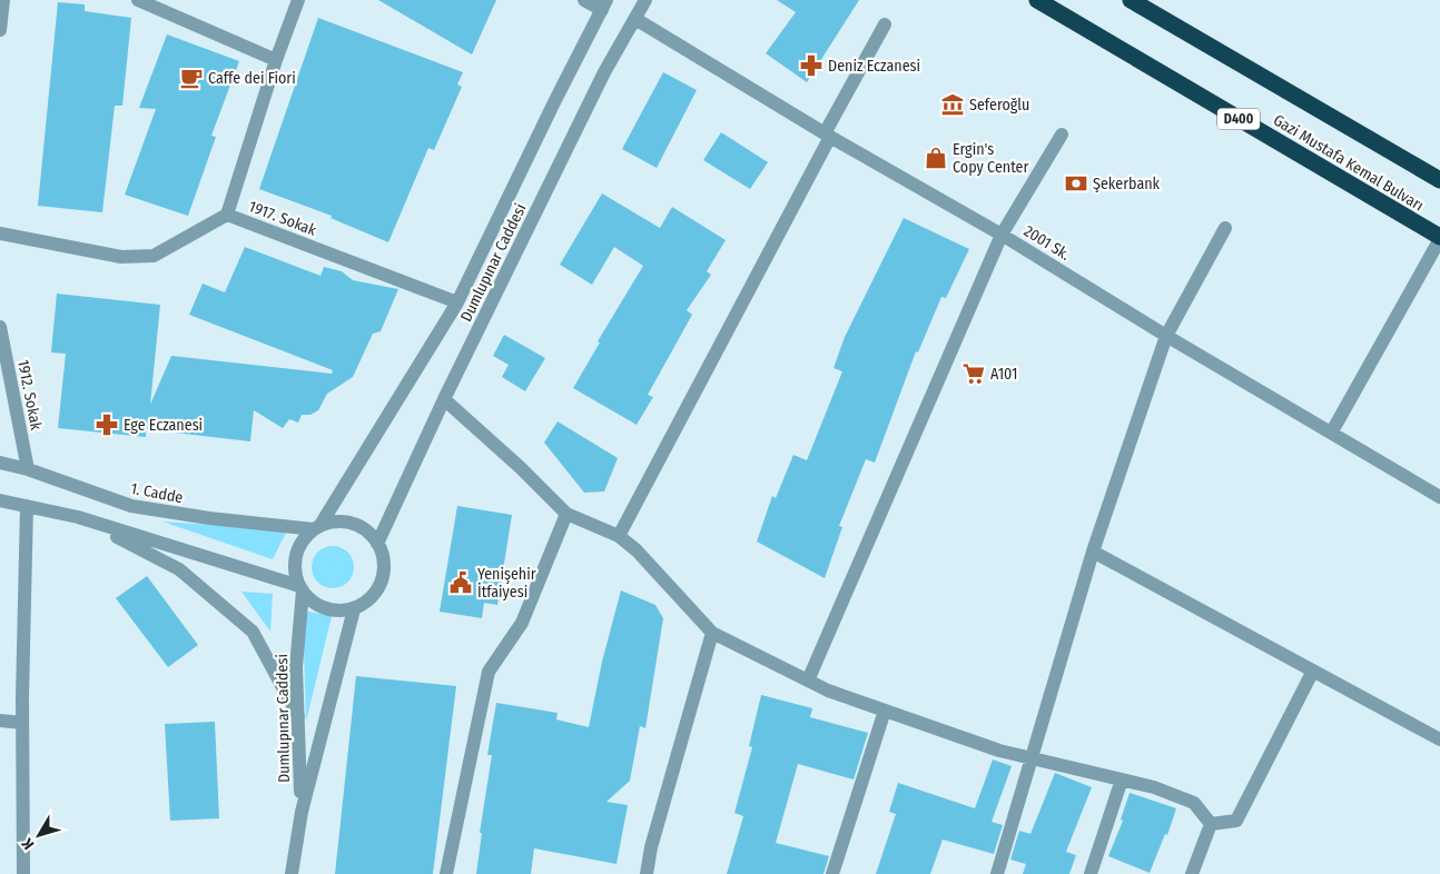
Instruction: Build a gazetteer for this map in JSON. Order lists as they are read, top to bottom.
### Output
{
  "streets": {
    "highway": ["D400", "Gazi Mustafa Kemal Bulvarı"],
    "street": [
      "1917. Sokak",
      "2001 Sk.",
      "Dumlupınar Caddesi",
      "1912. Sokak",
      "1. Cadde"
    ]
  },
  "crossings": [
    ["1917. Sokak", "Dumlupınar Caddesi"],
    ["2001 Sk.", "Dumlupınar Caddesi"],
    ["Dumlupınar Caddesi", "1. Cadde"],
    ["1912. Sokak", "1. Cadde"]
  ],
  "places": {
    "pharmacy": ["Deniz Eczanesi", "Ege Eczanesi"],
    "cafe": ["Caffe dei Fiori"],
    "museum": ["Seferoğlu"],
    "shop": ["Ergin's Copy Center"],
    "bank": ["Şekerbank"],
    "supermarket": ["A101"],
    "public building": ["Yenişehir İtfaiyesi"]
  },
  "north": "bottom left"
}
